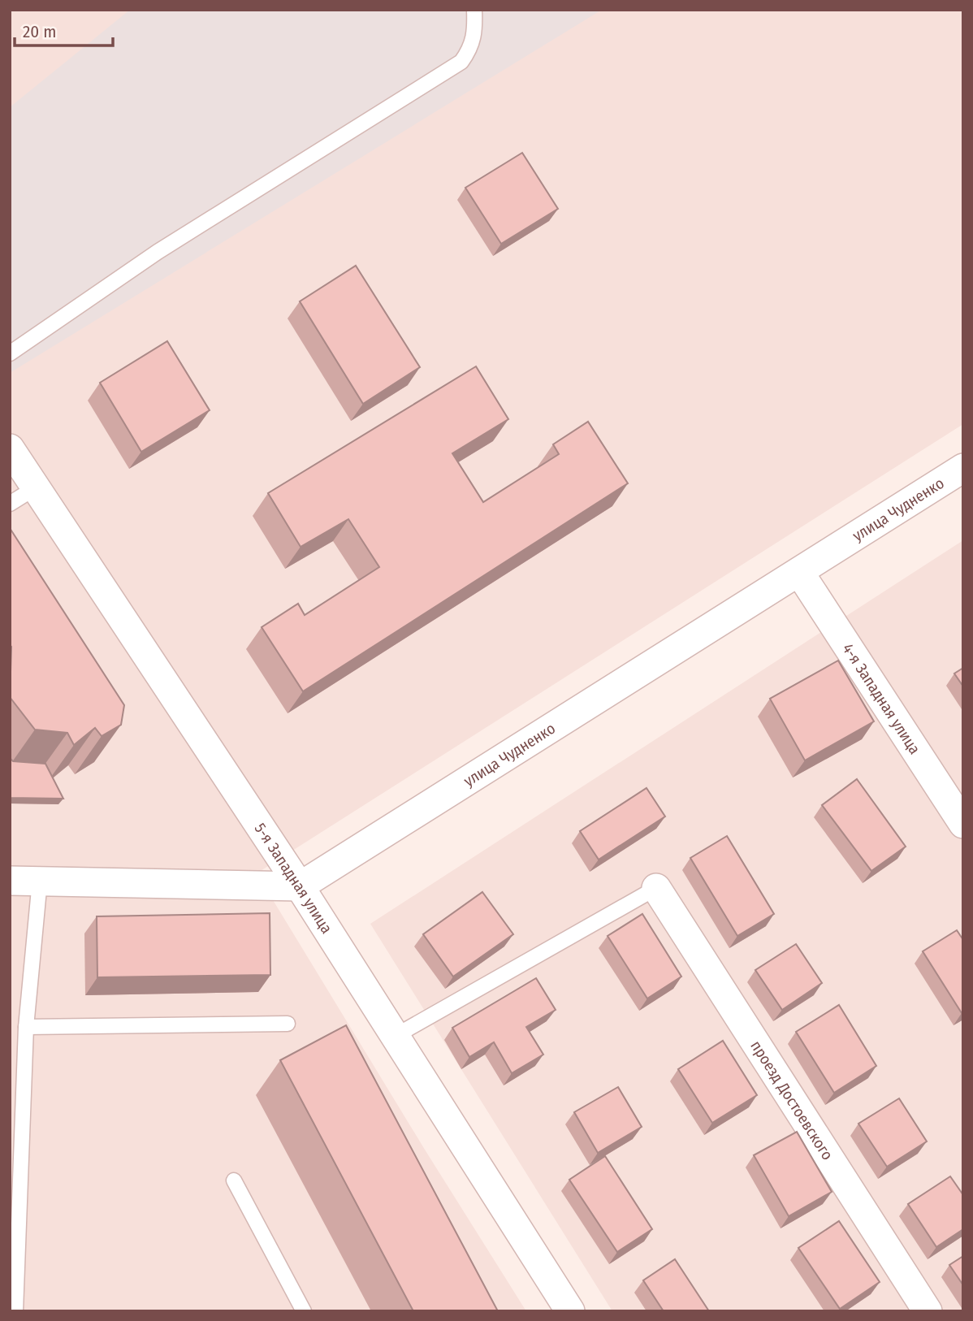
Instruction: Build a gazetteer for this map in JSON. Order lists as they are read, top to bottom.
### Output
{
  "streets": {
    "street": [
      "улица Чудненко",
      "4-я Западная улица",
      "5-я Западная улица",
      "проезд Достоевского"
    ]
  },
  "crossings": [
    ["улица Чудненко", "4-я Западная улица"],
    ["улица Чудненко", "5-я Западная улица"]
  ],
  "scale_bar": "20 m"
}
